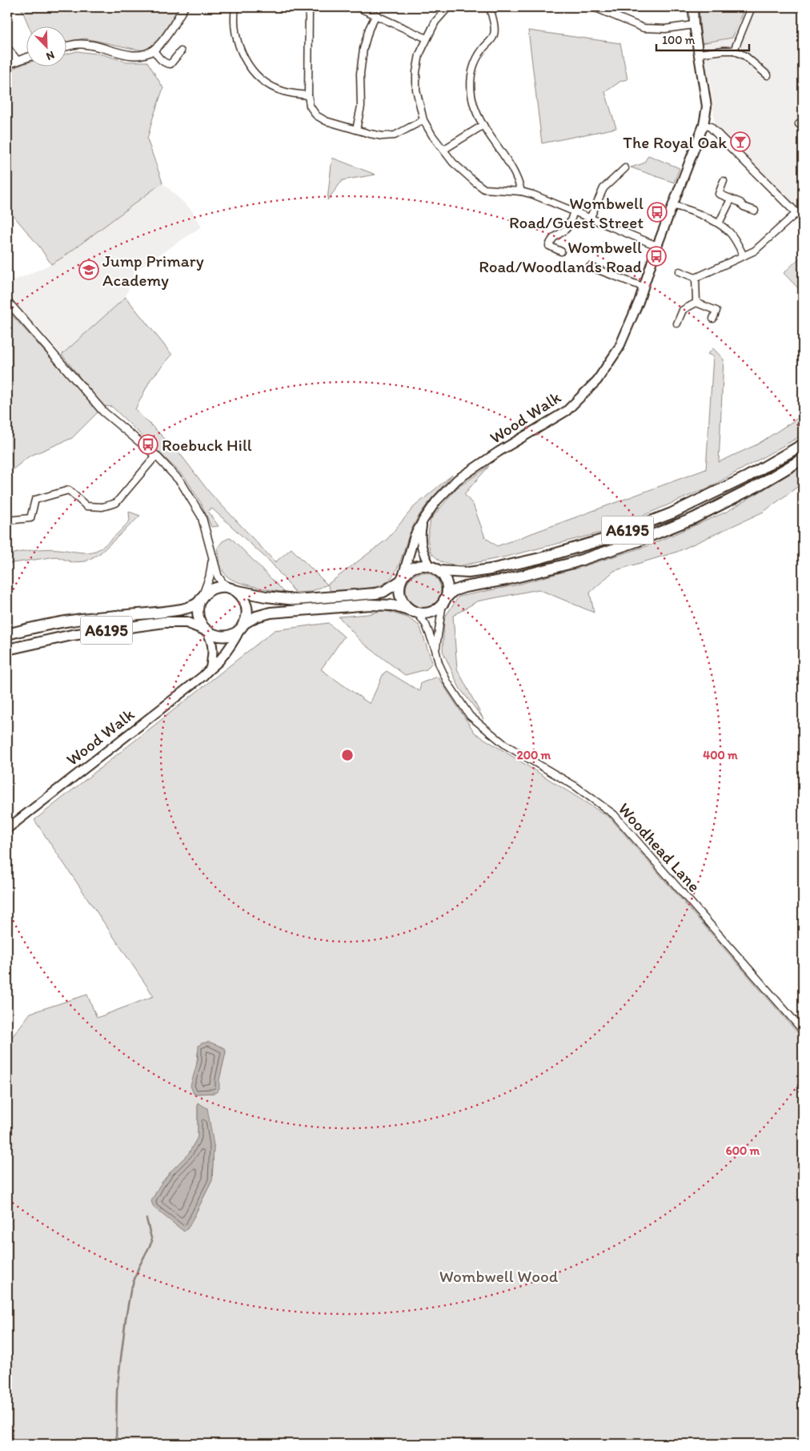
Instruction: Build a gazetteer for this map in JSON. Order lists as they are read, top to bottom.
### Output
{
  "streets": {
    "highway": ["A6195"],
    "main road": ["Wood Walk"],
    "street": ["Woodhead Lane"]
  },
  "crossings": [
    ["Wood Walk", "A6195"],
    ["Wood Walk", "Woodhead Lane"],
    ["A6195", "Woodhead Lane"]
  ],
  "parks": ["Wombwell Wood"],
  "places": {
    "bar": ["The Royal Oak"],
    "bus stop": ["Wombwell Road/Guest Street", "Wombwell Road/Woodlands Road", "Roebuck Hill"],
    "school or university": ["Jump Primary Academy"]
  },
  "scale_bar": "100 m",
  "north": "bottom right",
  "rings": ["200 m", "400 m", "600 m"]
}
